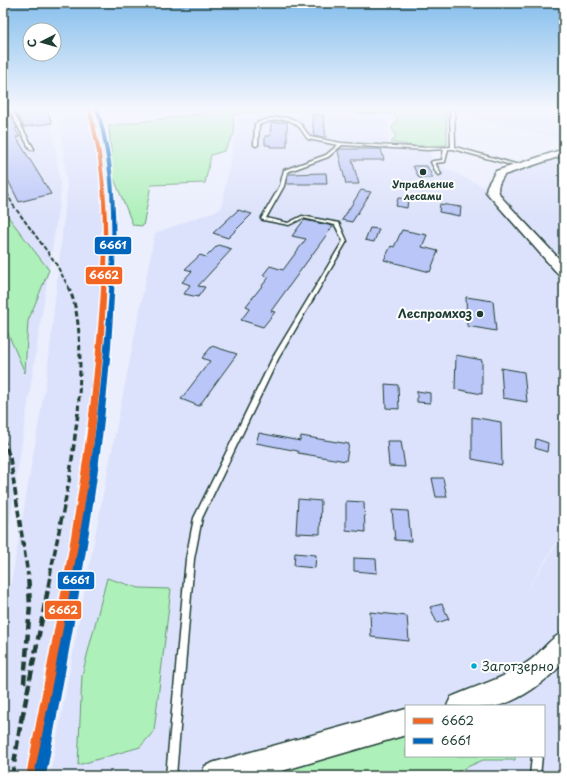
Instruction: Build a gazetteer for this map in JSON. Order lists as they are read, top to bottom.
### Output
{
  "places": ["Управление лесами", "Леспромхоз", "Заготзерно"],
  "lines": ["transit line 6662", "transit line 6661"],
  "legend": ["6662", "6661"],
  "north": "left"
}
